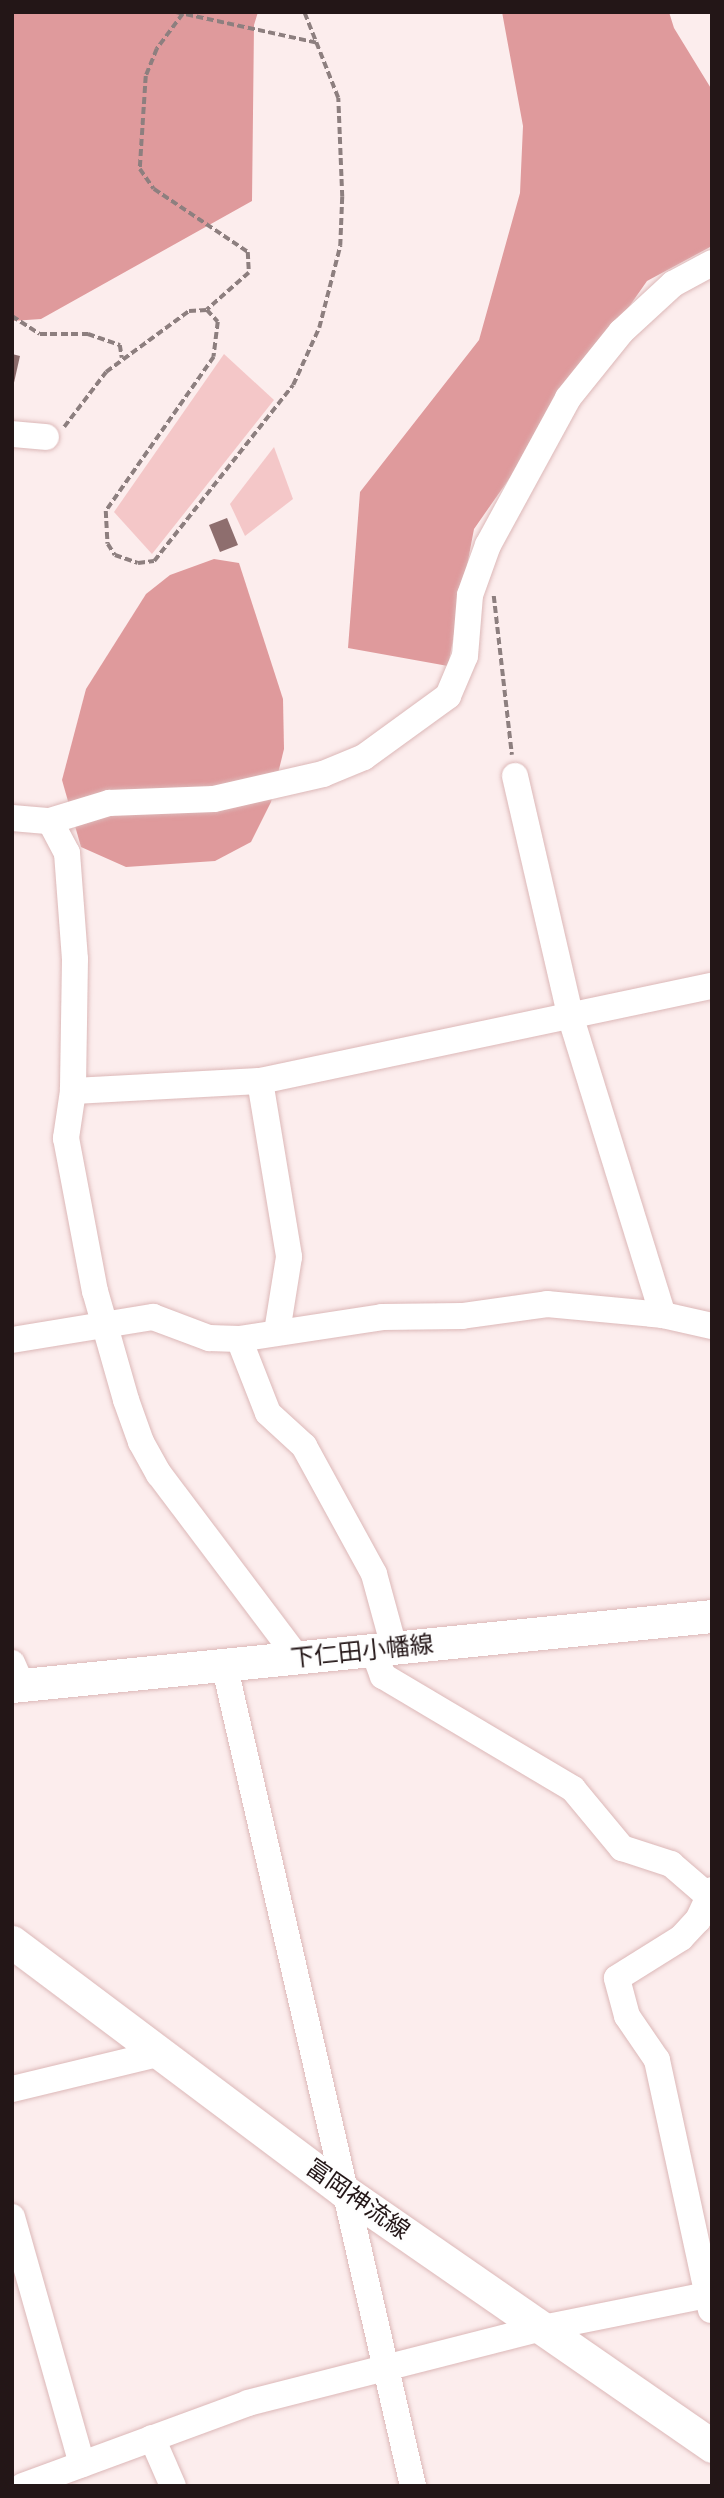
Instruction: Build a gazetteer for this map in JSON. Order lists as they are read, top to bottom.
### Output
{
  "streets": {
    "main road": ["下仁田小幡線", "富岡神流線"]
  }
}
